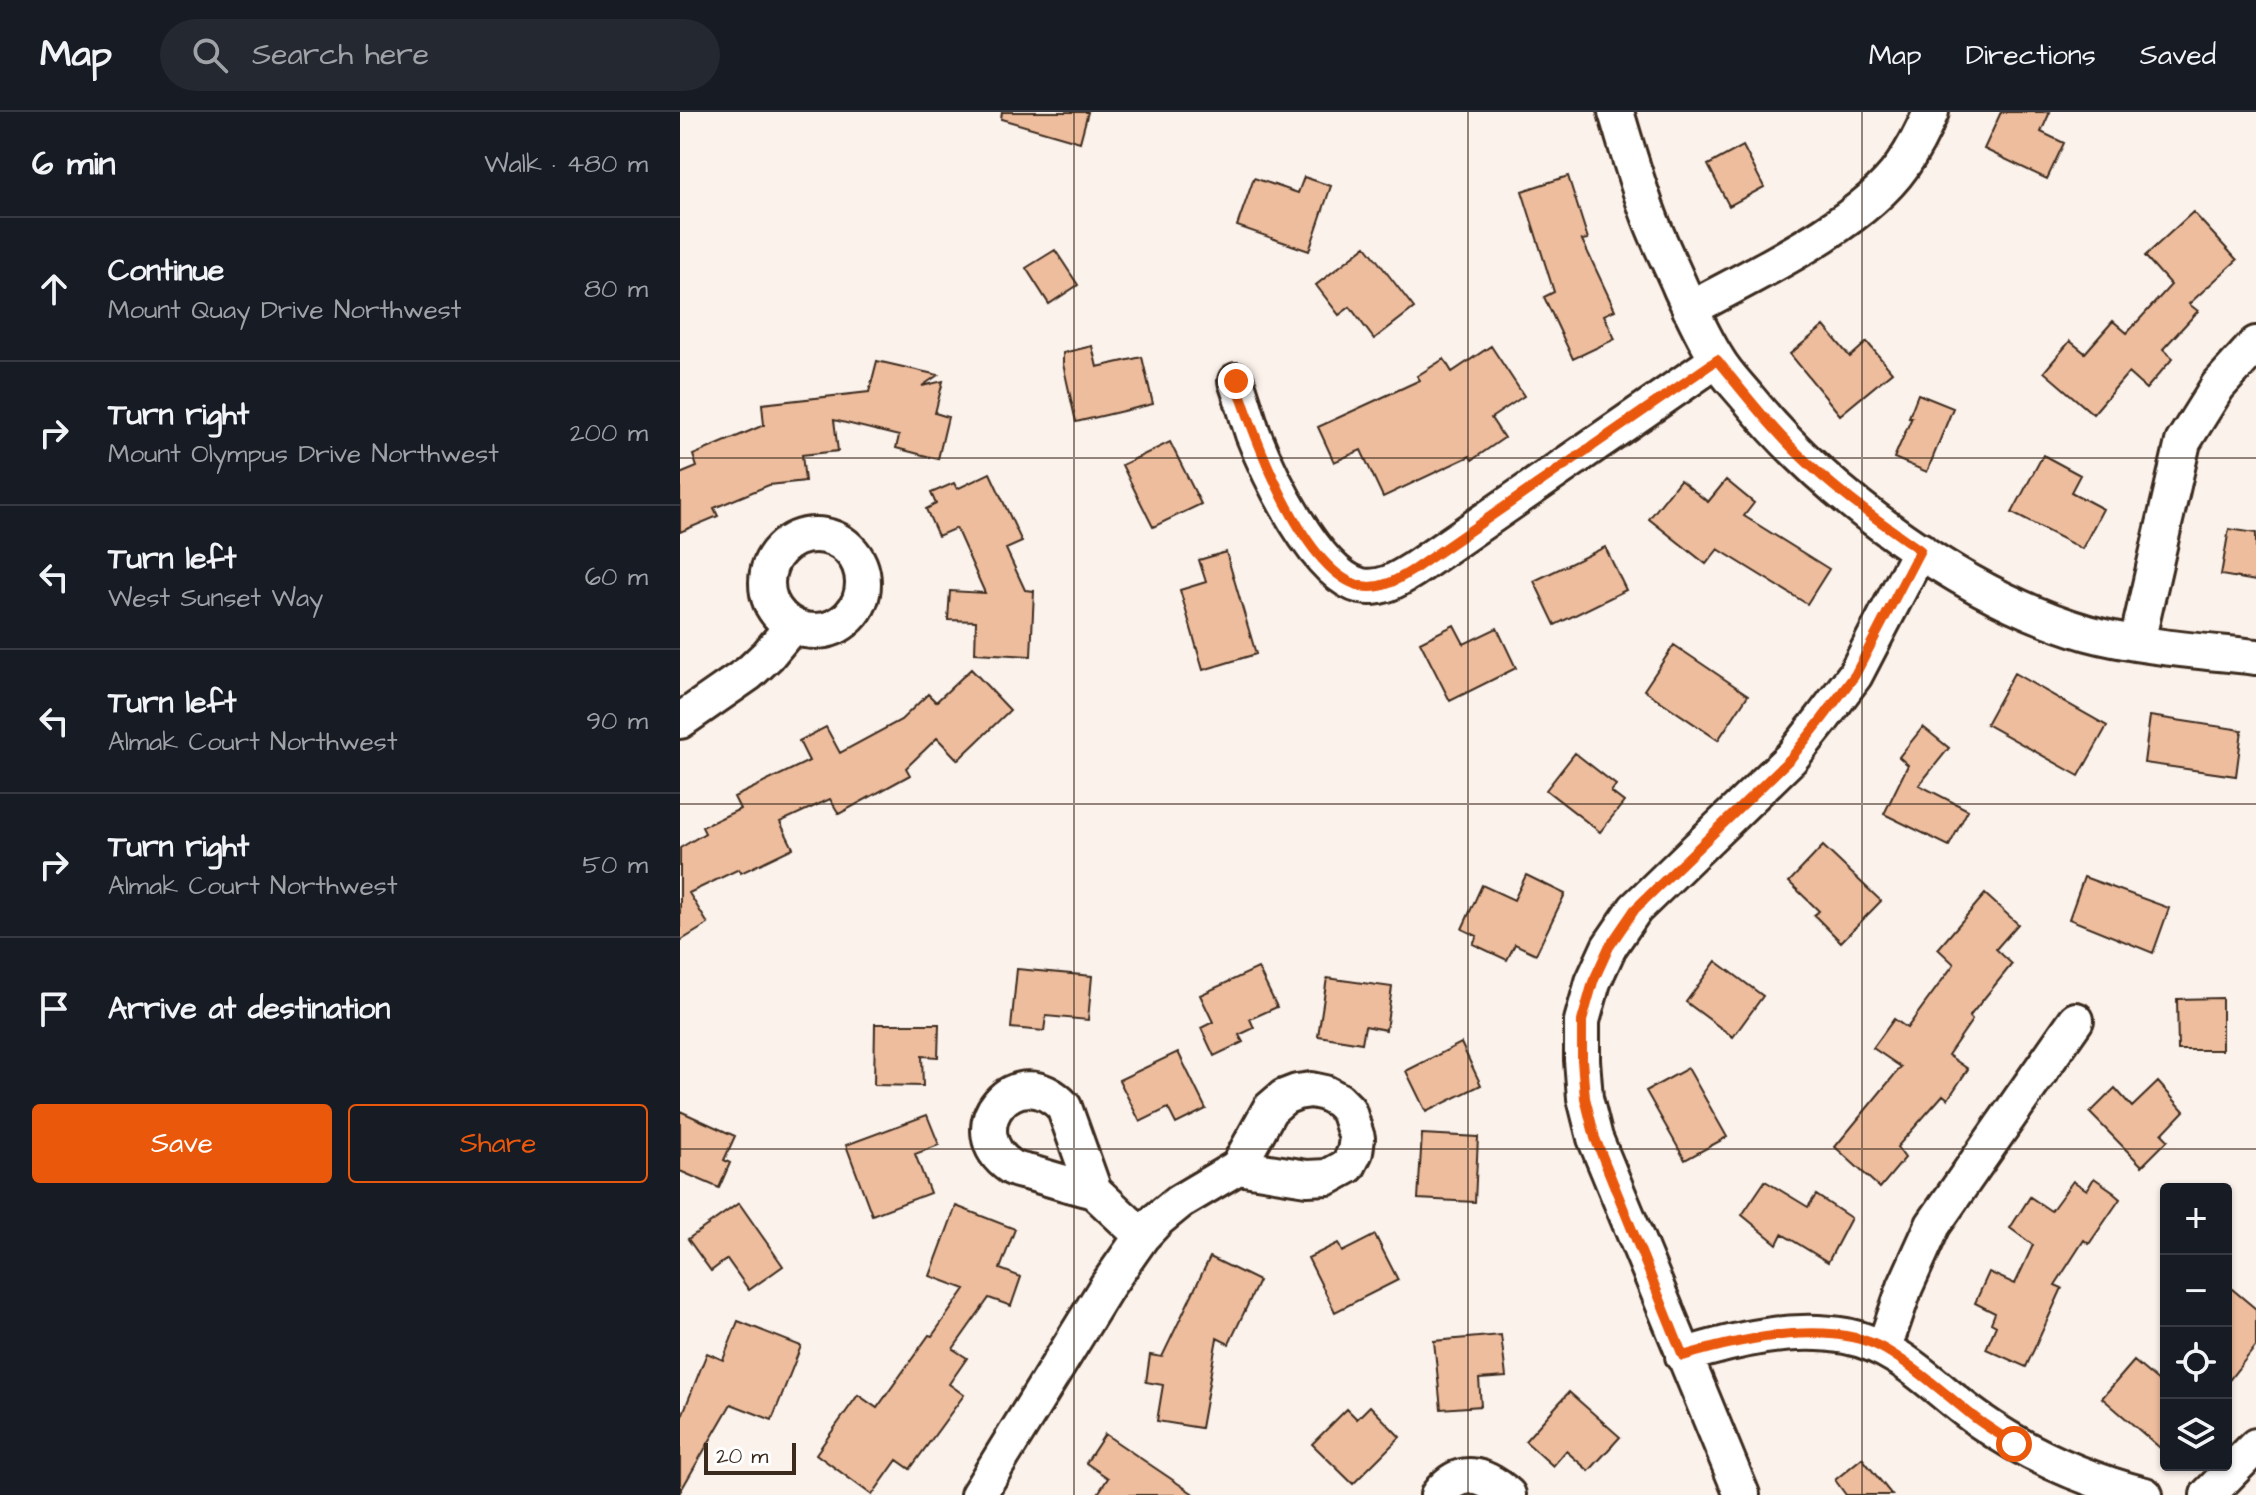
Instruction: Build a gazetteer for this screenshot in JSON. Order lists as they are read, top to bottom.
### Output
{
  "scale_bar": "20 m",
  "page": {
    "header": "Map",
    "search": "Search here",
    "nav": ["Map", "Directions", "Saved"],
    "heading": ["6 min", "Walk · 480 m"],
    "list": [
      ["Continue", "Mount Quay Drive Northwest", "80 m"],
      ["Turn right", "Mount Olympus Drive Northwest", "200 m"],
      ["Turn left", "West Sunset Way", "60 m"],
      ["Turn left", "Almak Court Northwest", "90 m"],
      ["Turn right", "Almak Court Northwest", "50 m"],
      "Arrive at destination"
    ],
    "buttons": ["Save", "Share"],
    "map_buttons": ["+", "−"],
    "scale": "20 m"
  }
}
